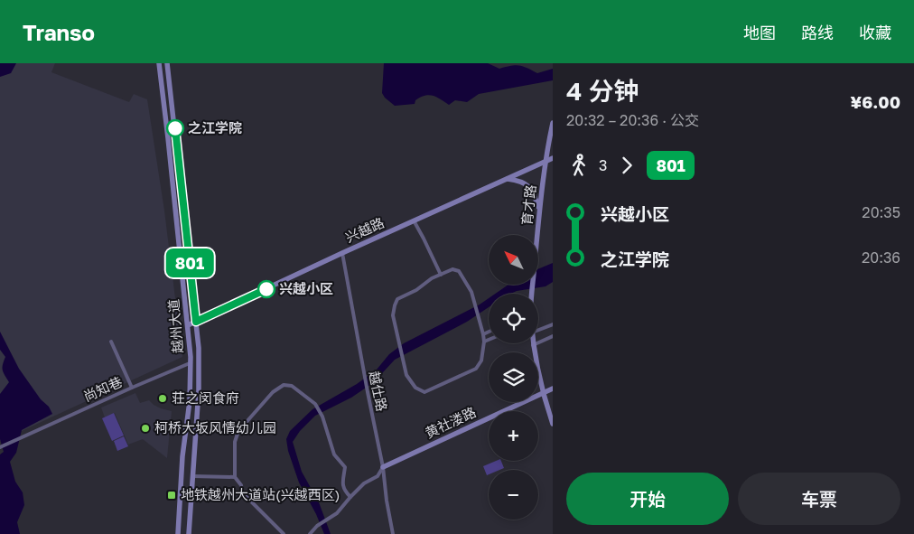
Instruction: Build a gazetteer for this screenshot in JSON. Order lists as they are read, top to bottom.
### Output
{
  "streets": {
    "street": [
      "育才路",
      "兴越路",
      "越州大道",
      "尚知巷",
      "越仕路",
      "黄社溇路"
    ]
  },
  "crossings": [
    ["育才路", "兴越路"],
    ["育才路", "黄社溇路"],
    ["兴越路", "越州大道"],
    ["兴越路", "越仕路"],
    ["越州大道", "尚知巷"],
    ["越仕路", "黄社溇路"]
  ],
  "places": {
    "other": [
      "之江学院",
      "兴越小区",
      "荘之闵食府",
      "柯桥大坂风情幼儿园"
    ],
    "transit": ["地铁越州大道站(兴越西区)"]
  },
  "lines": ["bus line 801"],
  "north": "top left",
  "page": {
    "header": "Transo",
    "nav": ["地图", "路线", "收藏"],
    "on_map": "801",
    "heading": ["4 分钟", "20:32 – 20:36 · 公交", "¥6.00"],
    "legs": ["3", "801"],
    "list": [
      {
        "name": "兴越小区",
        "value": "20:35"
      },
      {
        "name": "之江学院",
        "value": "20:36"
      }
    ],
    "map_buttons": ["+", "−"],
    "buttons": ["开始", "车票"]
  }
}
